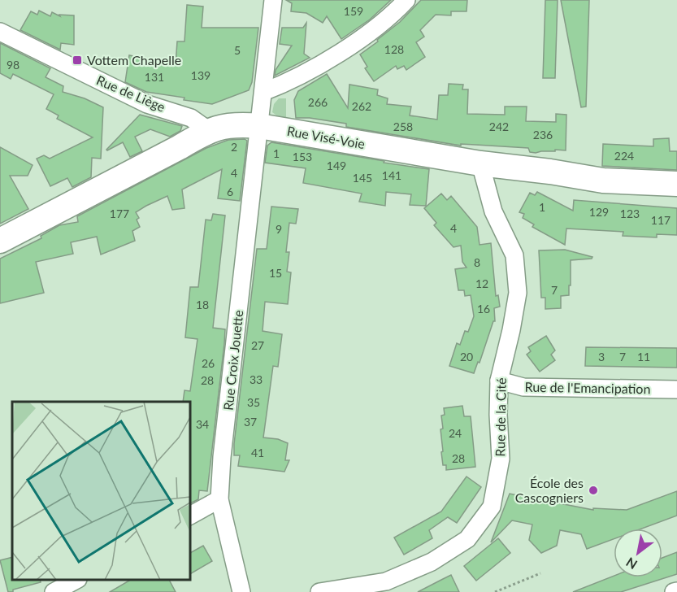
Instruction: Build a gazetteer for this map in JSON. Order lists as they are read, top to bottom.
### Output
{
  "streets": {
    "street": [
      "Rue de Liège",
      "Rue Visé-Voie",
      "Rue Croix Jouette",
      "Rue de l'Emancipation",
      "Rue de la Cité"
    ]
  },
  "crossings": [
    ["Rue de Liège", "Rue Visé-Voie"],
    ["Rue Visé-Voie", "Rue Croix Jouette"],
    ["Rue Visé-Voie", "Rue de la Cité"],
    ["Rue de l'Emancipation", "Rue de la Cité"]
  ],
  "places": {
    "transit": ["Vottem Chapelle"],
    "other": ["École des Cascogniers"]
  },
  "house_numbers": [
    "159",
    "128",
    "5",
    "98",
    "139",
    "131",
    "266",
    "262",
    "258",
    "242",
    "236",
    "2",
    "1",
    "224",
    "153",
    "149",
    "4",
    "141",
    "145",
    "6",
    "1",
    "129",
    "177",
    "123",
    "117",
    "4",
    "9",
    "8",
    "15",
    "12",
    "7",
    "18",
    "16",
    "27",
    "20",
    "3",
    "7",
    "11",
    "26",
    "33",
    "28",
    "35",
    "37",
    "34",
    "24",
    "41",
    "28"
  ],
  "north": "bottom left"
}
